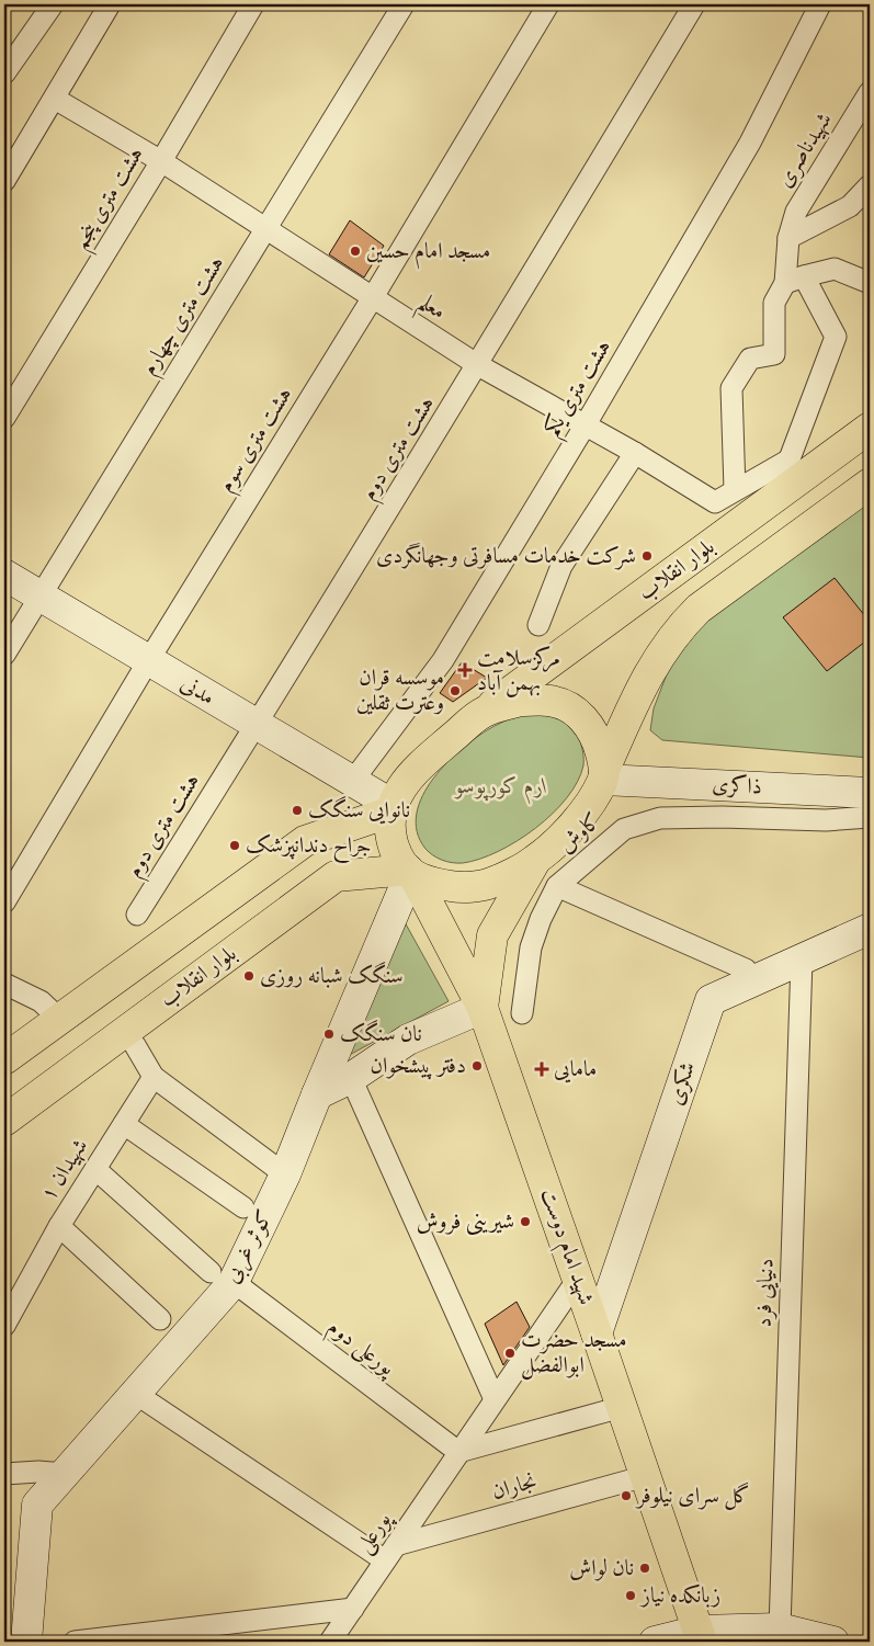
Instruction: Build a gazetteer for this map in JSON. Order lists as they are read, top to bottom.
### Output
{
  "streets": {
    "main road": ["بلوار انقلاب", "شهید امام دوست"],
    "street": [
      "شهید‌ناصری",
      "هشت متری پنجم",
      "معلم",
      "هشت متری چهارم",
      "هشت متری یکم",
      "هشت متری سوم",
      "هشت متری دوم",
      "مدنی",
      "ذاکری",
      "کاوش",
      "شکری",
      "شهیدان ۱",
      "کوثر غربی",
      "دنیایی فرد",
      "پورعلی دوم",
      "نجاران",
      "پورعلی"
    ]
  },
  "crossings": [
    ["هشت متری پنجم", "معلم"],
    ["معلم", "هشت متری چهارم"],
    ["معلم", "هشت متری یکم"],
    ["معلم", "هشت متری سوم"],
    ["معلم", "هشت متری دوم"],
    ["هشت متری چهارم", "مدنی"],
    ["هشت متری یکم", "مدنی"],
    ["هشت متری سوم", "مدنی"],
    ["هشت متری دوم", "مدنی"],
    ["بلوار انقلاب", "مدنی"],
    ["بلوار انقلاب", "ذاکری"],
    ["بلوار انقلاب", "کوثر غربی"],
    ["بلوار انقلاب", "شهید امام دوست"],
    ["مدنی", "شهید امام دوست"],
    ["شکری", "شهید امام دوست"],
    ["شکری", "دنیایی فرد"],
    ["شهیدان ۱", "پورعلی دوم"],
    ["کوثر غربی", "شهید امام دوست"],
    ["کوثر غربی", "پورعلی دوم"],
    ["شهید امام دوست", "نجاران"],
    ["شهید امام دوست", "پورعلی"],
    ["پورعلی دوم", "پورعلی"],
    ["نجاران", "پورعلی"]
  ],
  "parks": ["ارم کورپوسو"],
  "places": {
    "other": [
      "مسجد امام حسین",
      "شرکت خدمات مسافرتی وجهانگردی",
      "موسسه قران وعترت ثقلین",
      "نانوایی سنگک",
      "جراح دندانپزشک",
      "سنگک شبانه روزی",
      "نان سنگک",
      "دفتر پیشخوان",
      "شیرینی فروش",
      "مسجد حضرت ابوالفضل",
      "گل سرای نیلوفر",
      "نان لواش",
      "زبانکده نیاز"
    ],
    "health": ["مرکزسلامت بهمن آباد", "مامایی"]
  }
}
